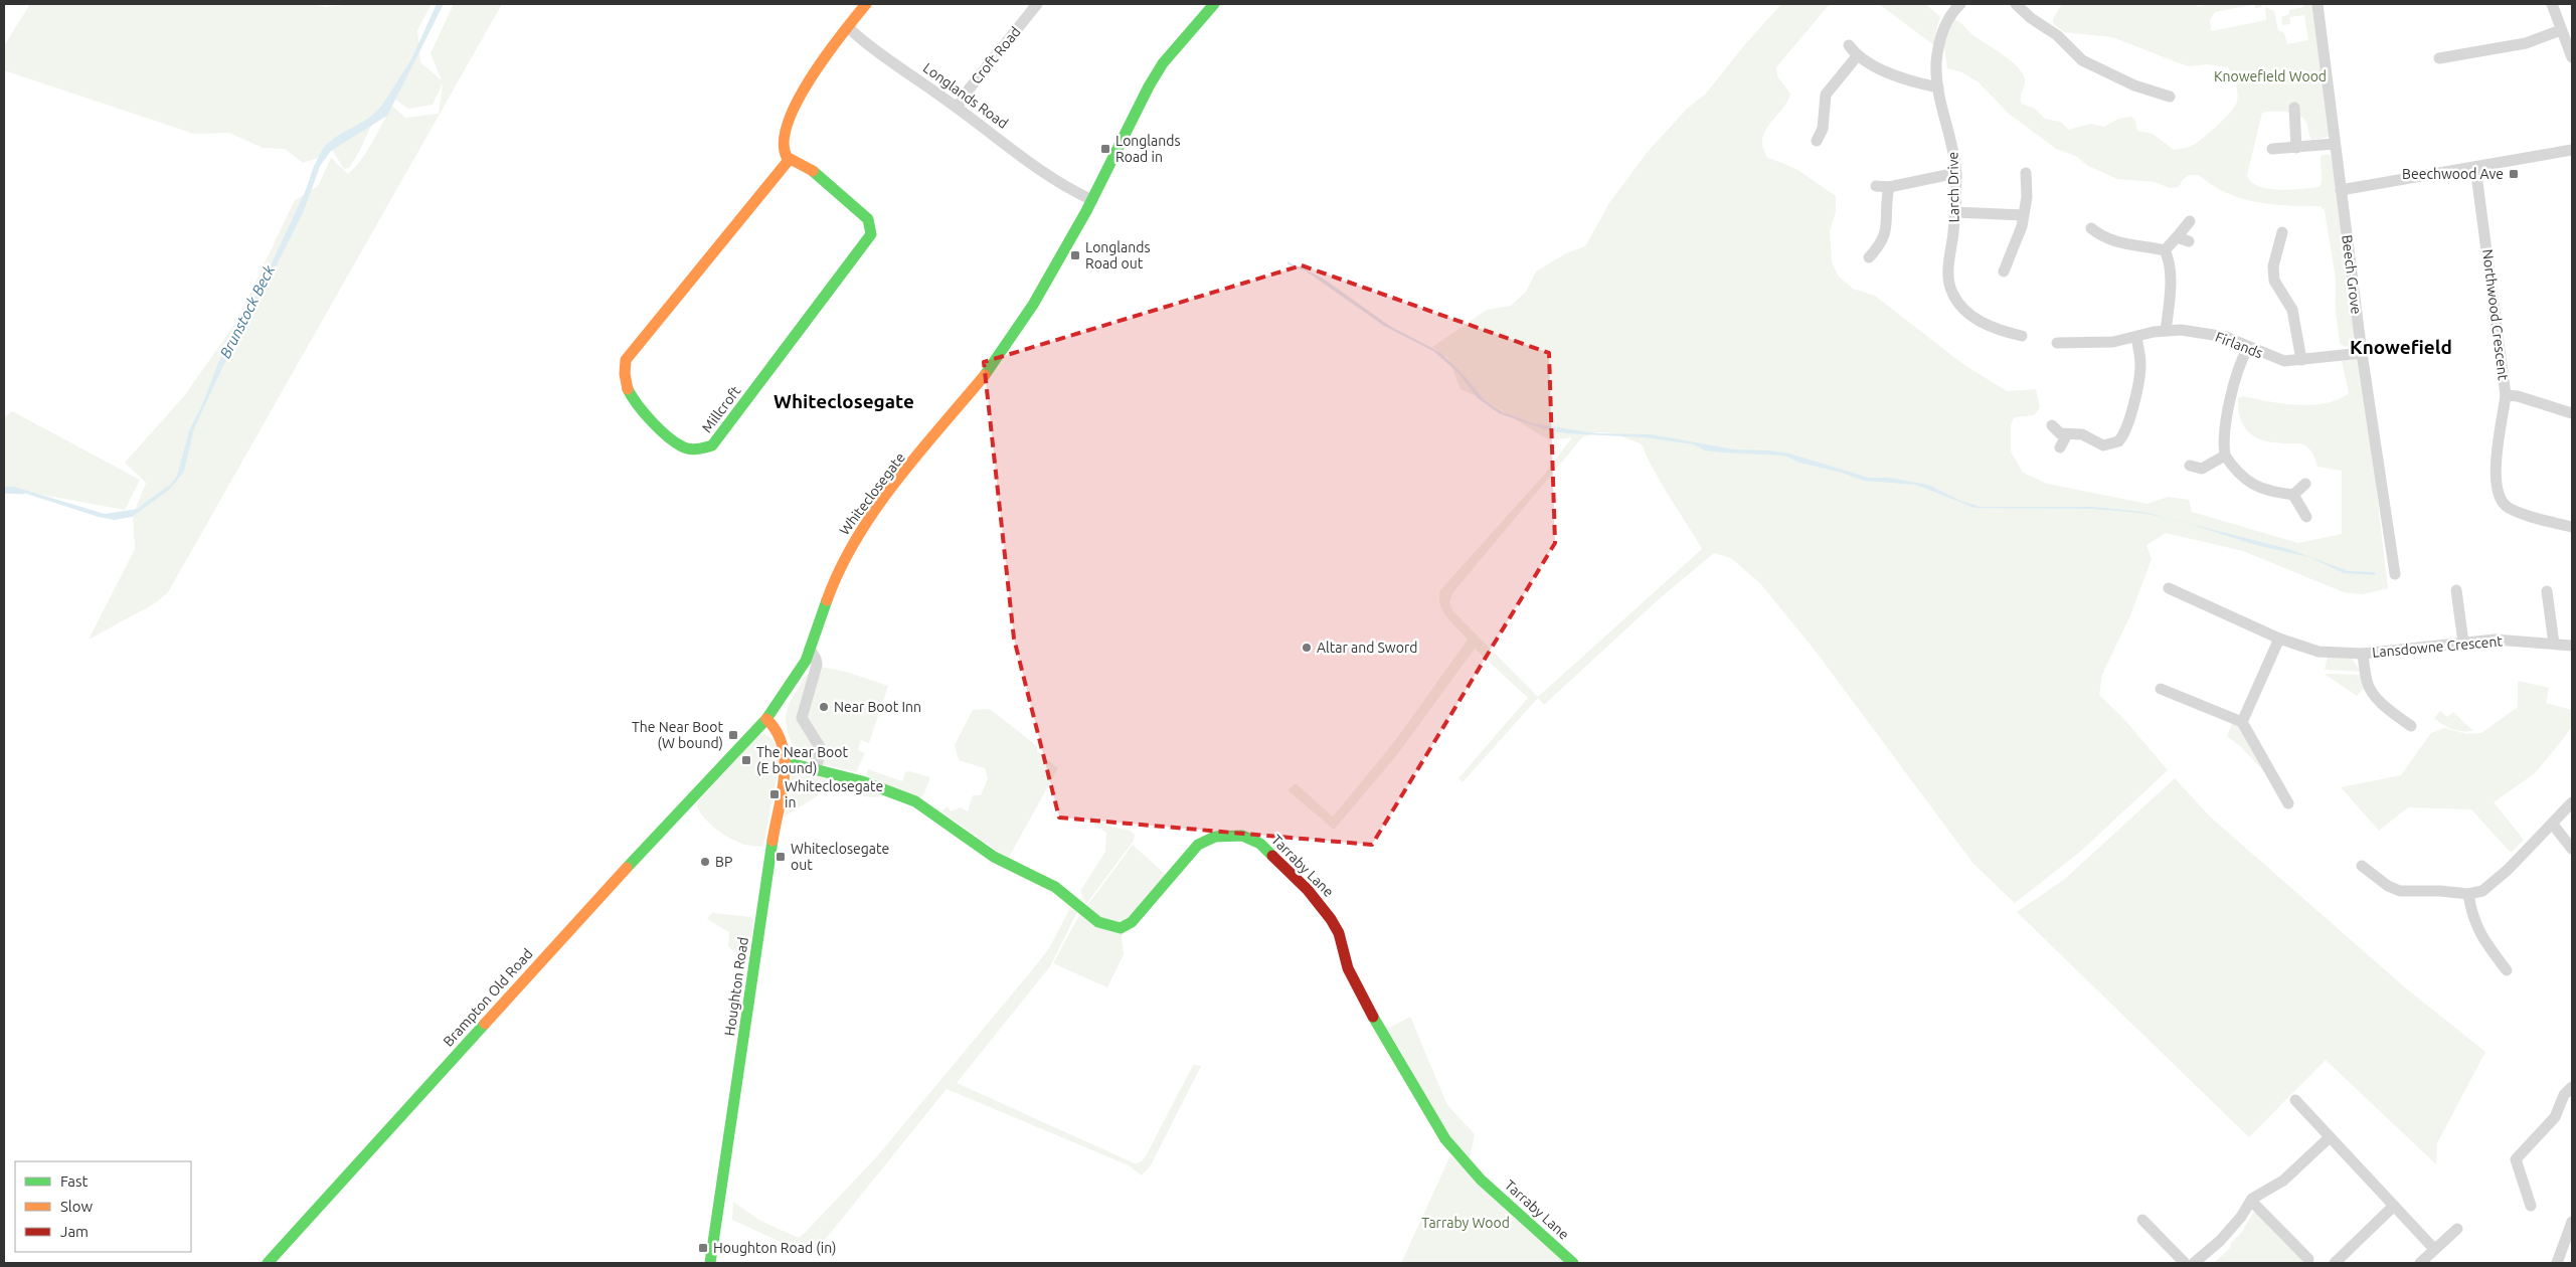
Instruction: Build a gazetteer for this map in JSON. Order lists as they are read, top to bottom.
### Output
{
  "streets": {
    "street": [
      "Croft Road",
      "Longlands Road",
      "Larch Drive",
      "Beech Grove",
      "Northwood Crescent",
      "Firlands",
      "Millcroft",
      "Whiteclosegate",
      "Lansdowne Crescent",
      "Tarraby Lane",
      "Houghton Road",
      "Brampton Old Road"
    ]
  },
  "crossings": [
    ["Croft Road", "Longlands Road"],
    ["Longlands Road", "Whiteclosegate"],
    ["Beech Grove", "Firlands"],
    ["Whiteclosegate", "Houghton Road"],
    ["Whiteclosegate", "Brampton Old Road"],
    ["Tarraby Lane", "Houghton Road"]
  ],
  "districts": ["Knowefield", "Whiteclosegate"],
  "water": ["Brunstock Beck"],
  "parks": ["Knowefield Wood", "Tarraby Wood"],
  "places": {
    "transit": [
      "Longlands Road in",
      "Beechwood Ave",
      "Longlands Road out",
      "The Near Boot (W bound)",
      "The Near Boot (E bound)",
      "Whiteclosegate in",
      "Whiteclosegate out",
      "Houghton Road (in)"
    ],
    "other": ["Altar and Sword", "Near Boot Inn", "BP"]
  },
  "legend": ["Fast", "Slow", "Jam"]
}
